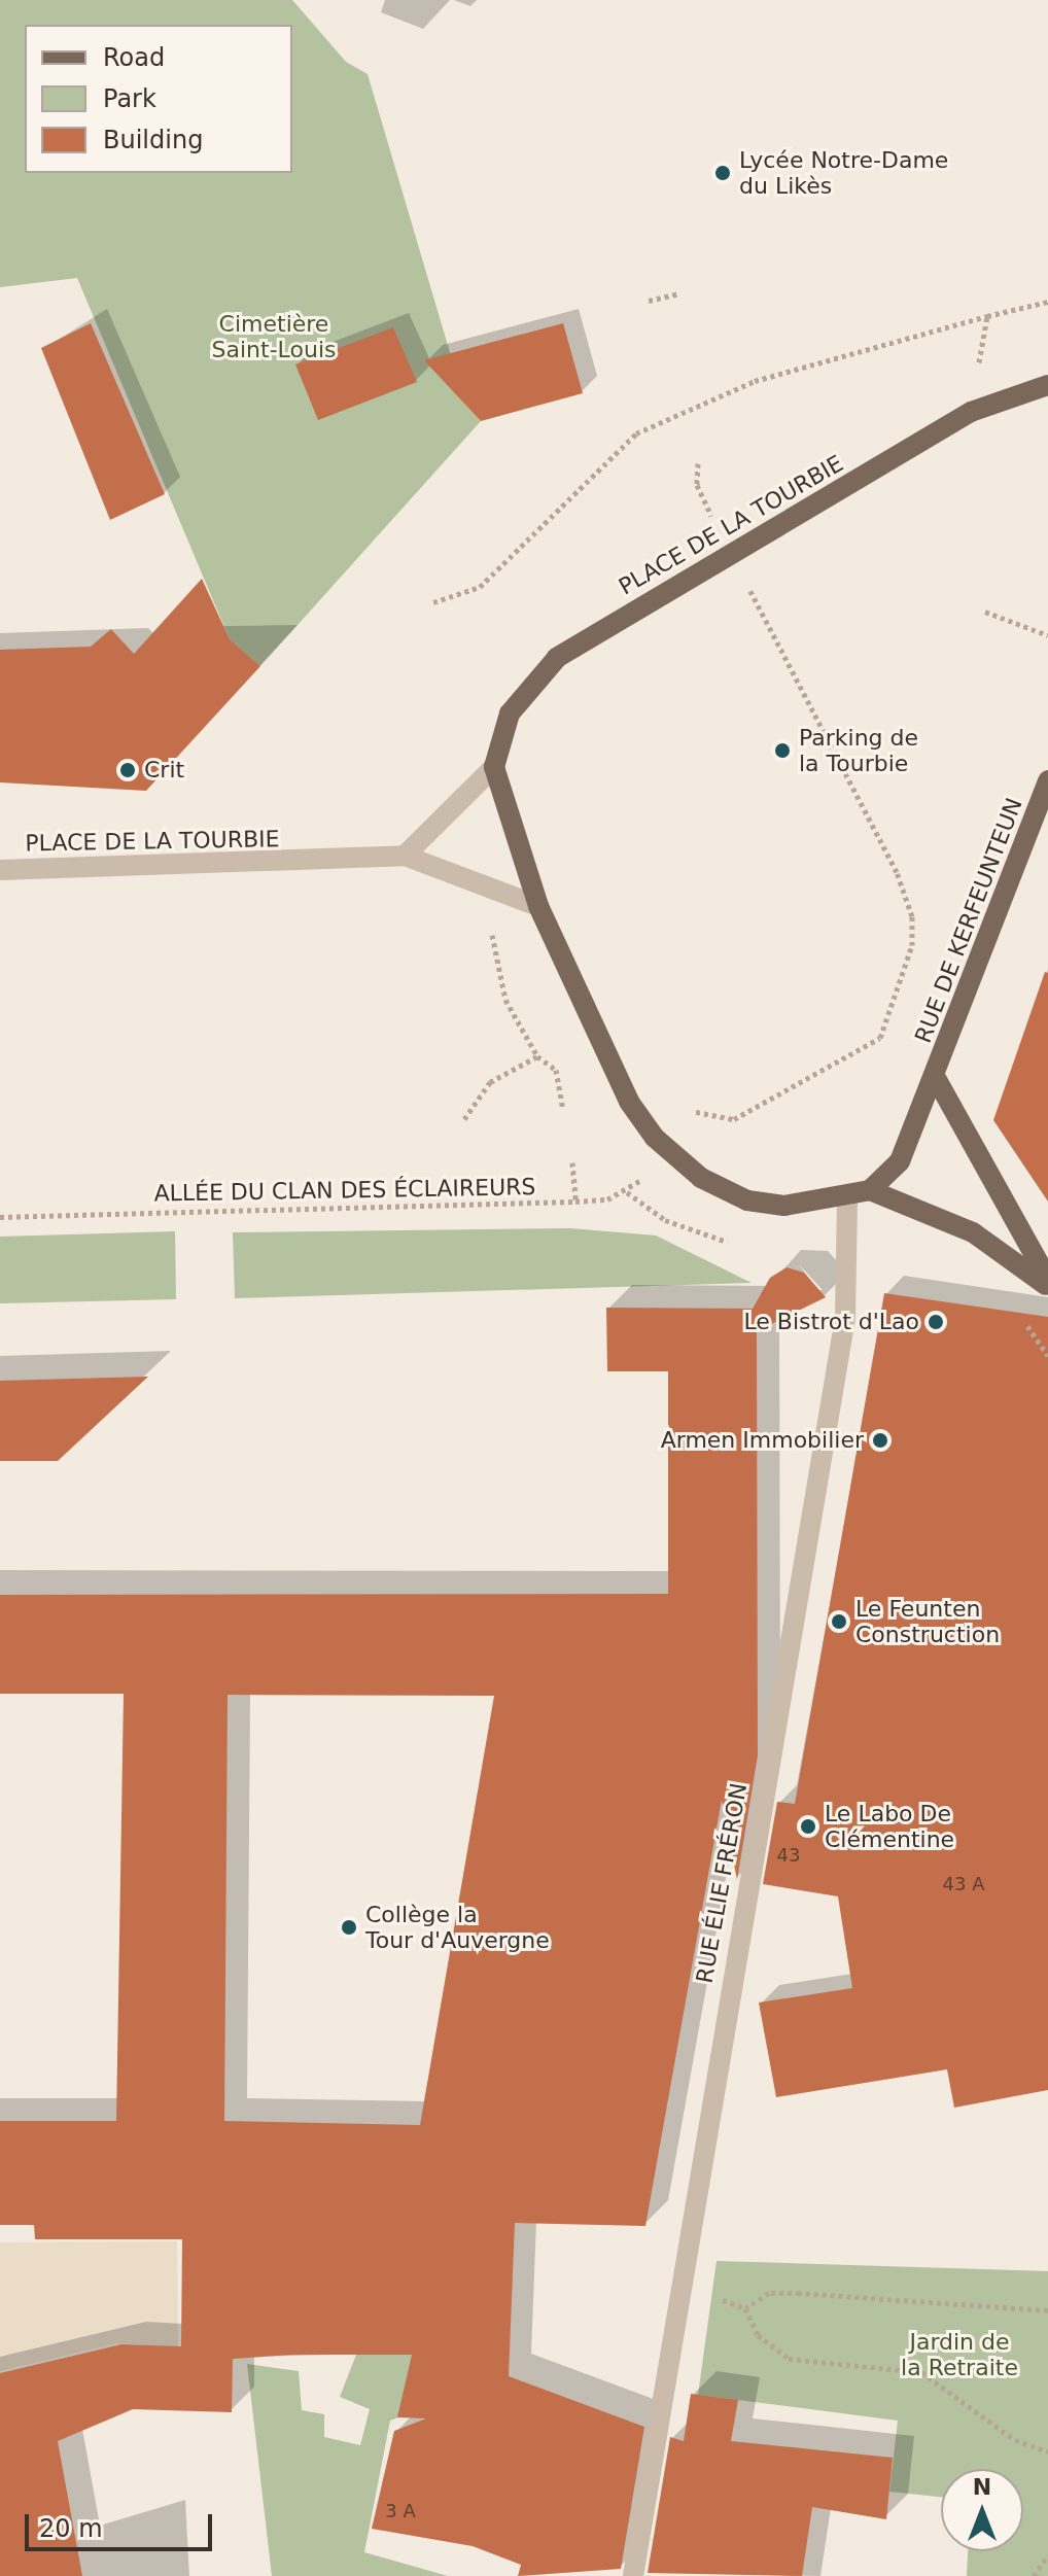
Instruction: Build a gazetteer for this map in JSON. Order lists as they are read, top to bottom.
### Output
{
  "streets": {
    "main road": ["PLACE DE LA TOURBIE", "RUE DE KERFEUNTEUN"],
    "street": ["RUE ÉLIE FRÉRON"],
    "path": ["ALLÉE DU CLAN DES ÉCLAIREURS"]
  },
  "parks": ["Cimetière Saint-Louis", "Jardin de la Retraite"],
  "places": [
    "Lycée Notre-Dame du Likès",
    "Parking de la Tourbie",
    "Crit",
    "Le Bistrot d'Lao",
    "Armen Immobilier",
    "Le Feunten Construction",
    "Le Labo De Clémentine",
    "Collège la Tour d'Auvergne"
  ],
  "house_numbers": ["43", "43 A", "3 A"],
  "legend": ["Road", "Park", "Building"],
  "scale_bar": "20 m",
  "north": "top"
}
